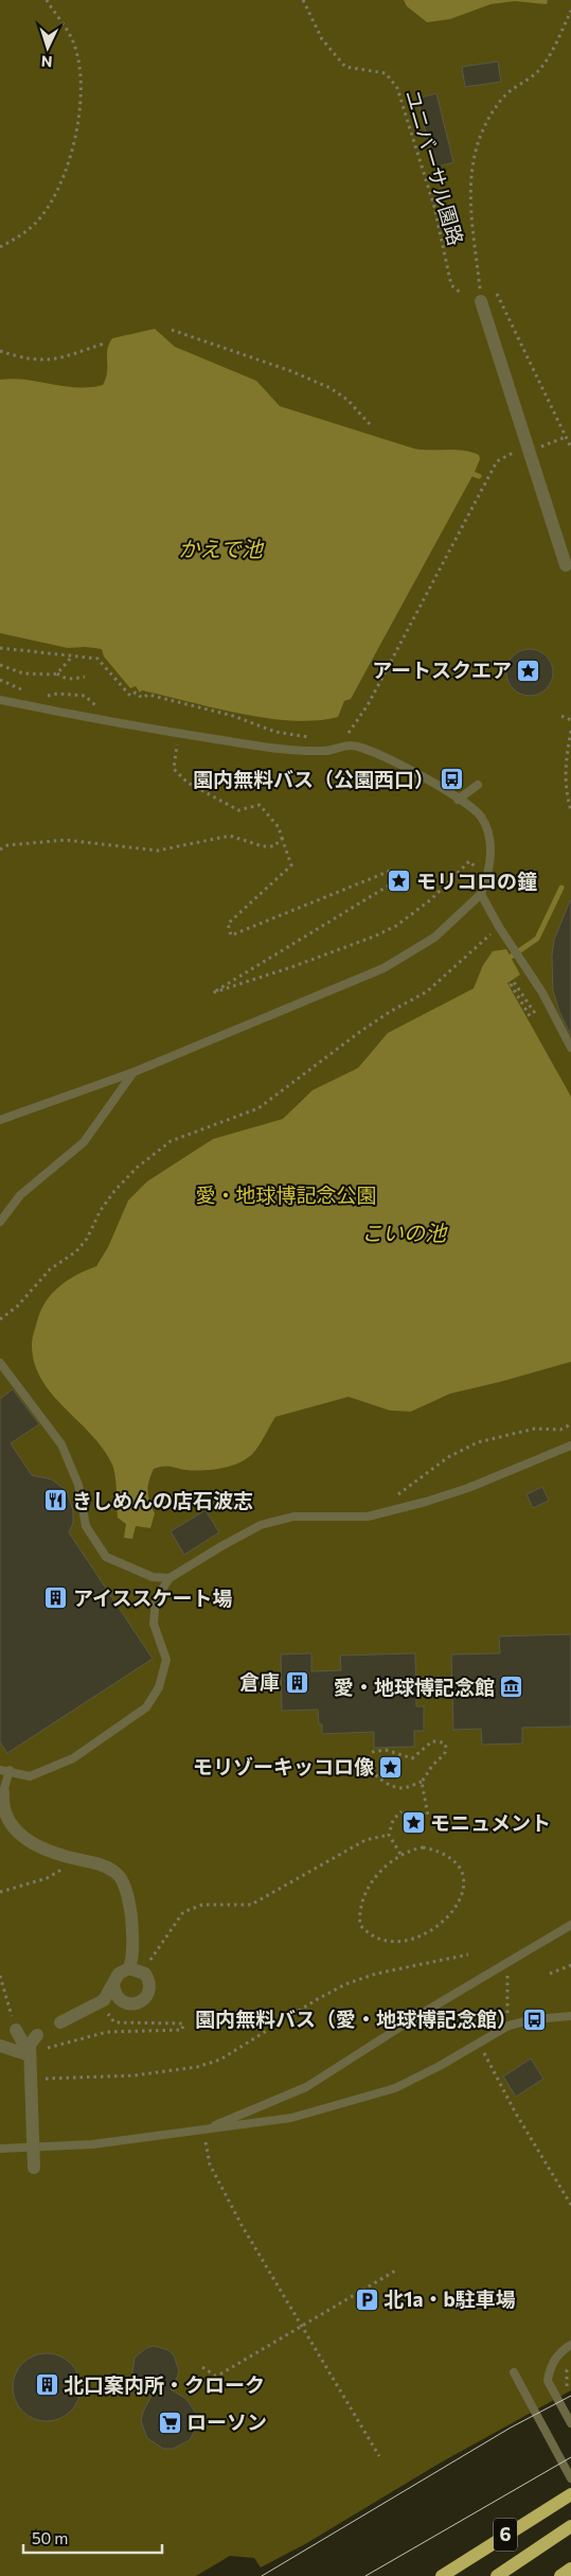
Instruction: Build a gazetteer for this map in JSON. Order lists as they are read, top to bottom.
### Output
{
  "streets": {
    "main road": ["6"],
    "path": ["ユニバーサル園路"]
  },
  "water": ["かえで池", "こいの池"],
  "parks": ["愛・地球博記念公園"],
  "places": {
    "place": [
      "アートスクエア",
      "モリコロの鐘",
      "モリゾーキッコロ像",
      "モニュメント"
    ],
    "bus stop": ["園内無料バス（公園西口）", "園内無料バス（愛・地球博記念館）"],
    "restaurant": ["きしめんの店石波志"],
    "building": ["アイススケート場", "倉庫", "北口案内所・クローク"],
    "museum": ["愛・地球博記念館"],
    "parking": ["北1a・b駐車場"],
    "supermarket": ["ローソン"]
  },
  "scale_bar": "50 m",
  "north": "bottom"
}
